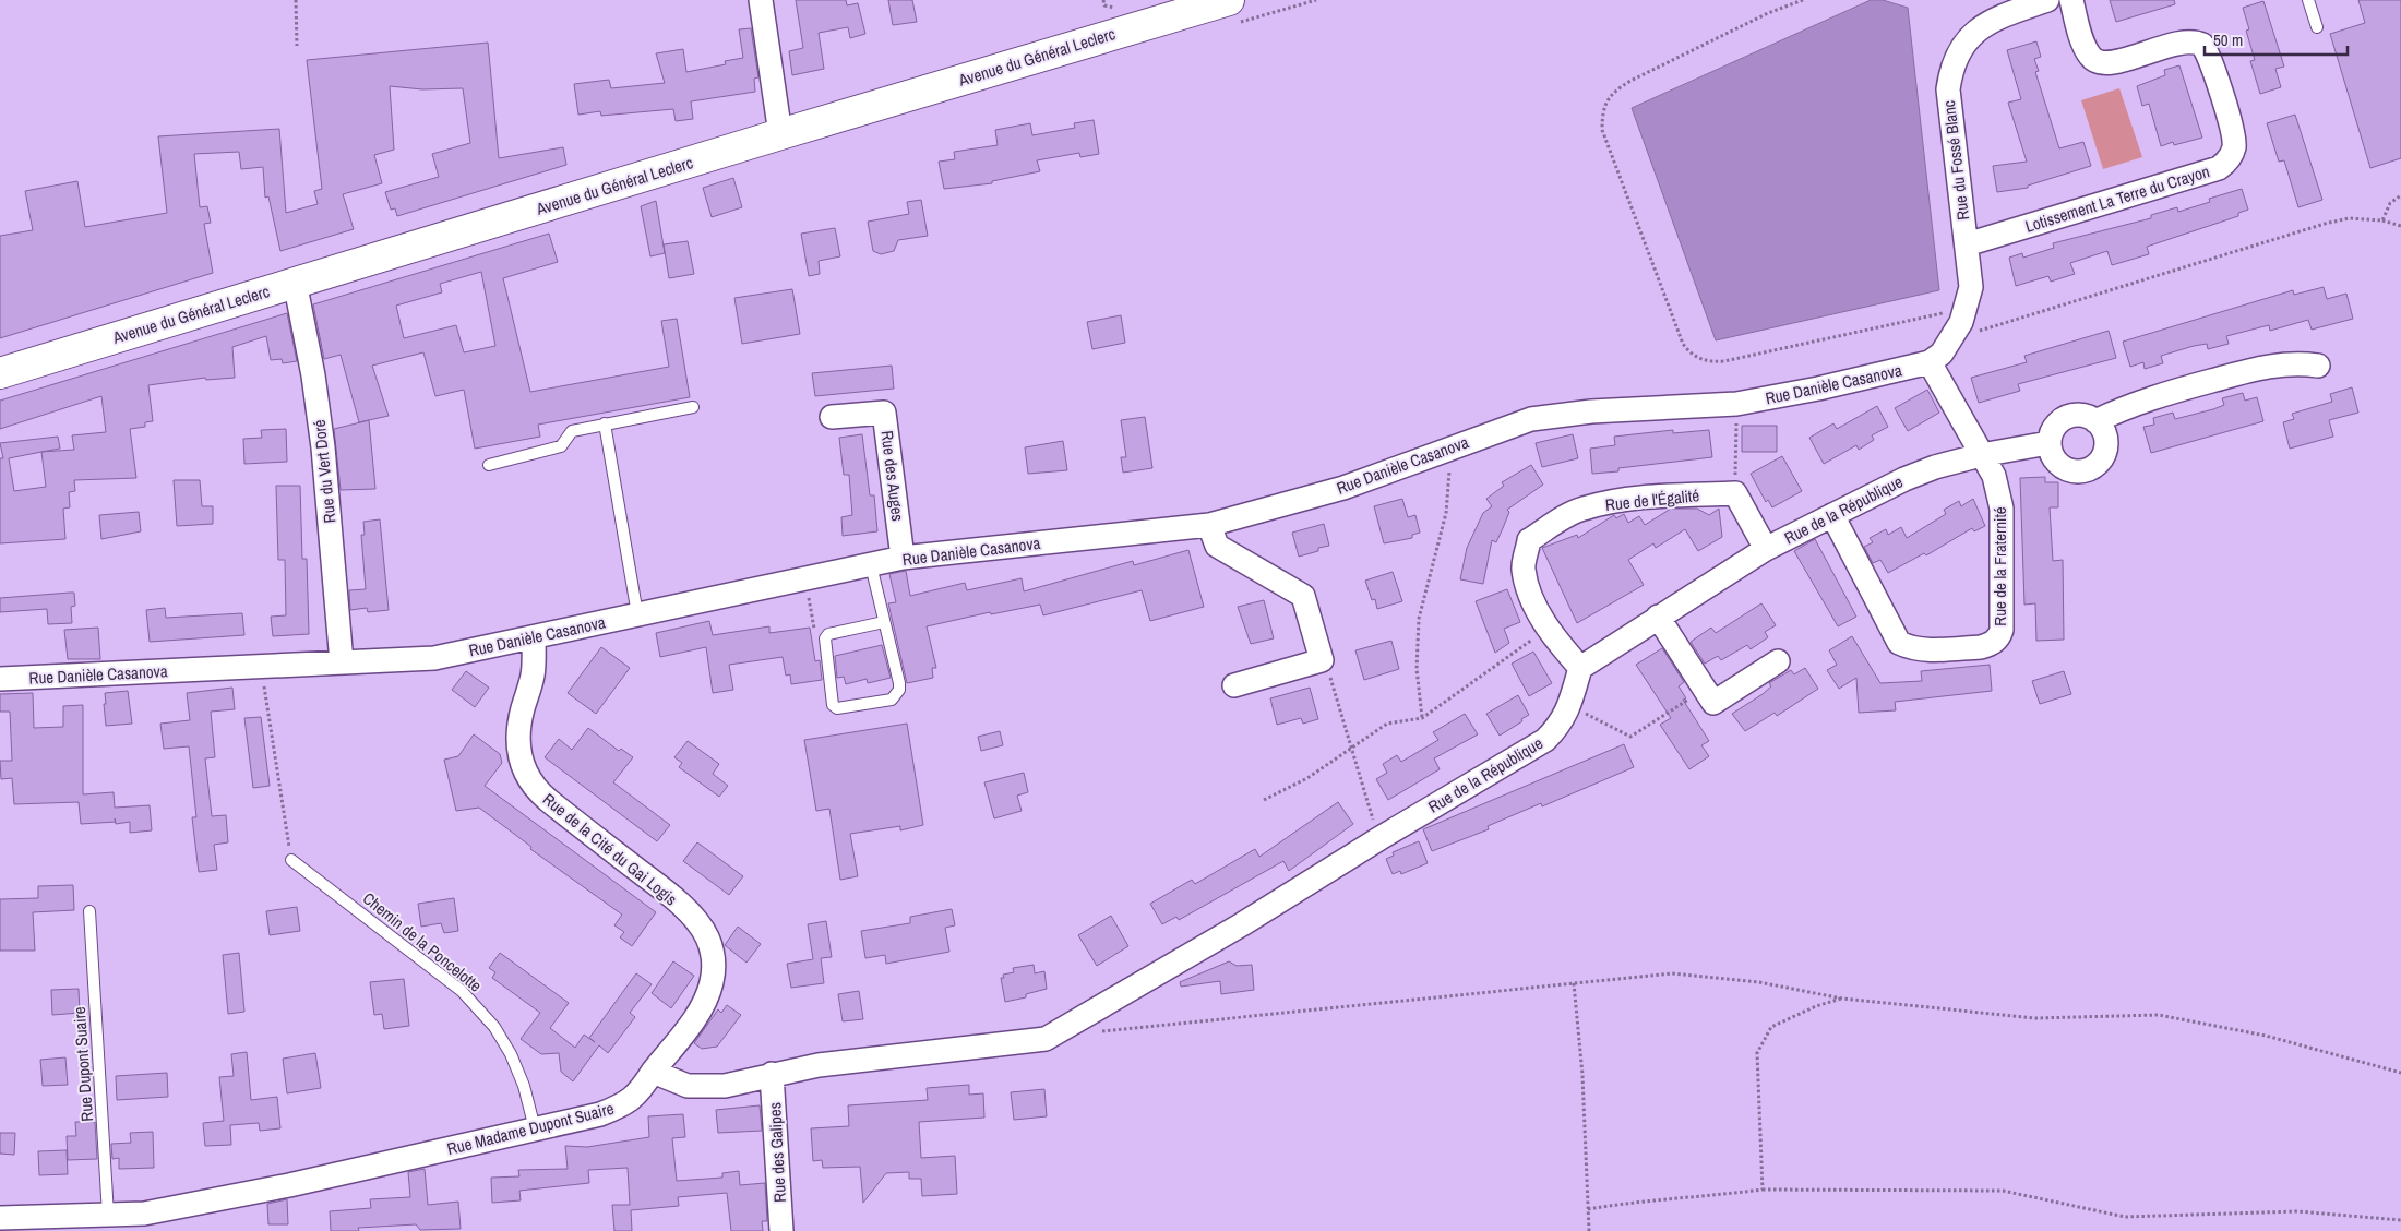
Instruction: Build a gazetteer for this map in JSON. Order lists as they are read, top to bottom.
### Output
{
  "streets": {
    "main road": ["Avenue du Général Leclerc"],
    "street": [
      "Rue du Fossé Blanc",
      "Lotissement La Terre du Crayon",
      "Rue Danièle Casanova",
      "Rue du Vert Doré",
      "Rue des Auges",
      "Rue de l'Égalité",
      "Rue de la République",
      "Rue de la Fraternité",
      "Rue de la Cité du Gai Logis",
      "Rue Madame Dupont Suaire",
      "Rue des Galipes"
    ],
    "lane": ["Chemin de la Poncelotte", "Rue Dupont Suaire"]
  },
  "crossings": [
    ["Avenue du Général Leclerc", "Rue du Vert Doré"],
    ["Rue du Fossé Blanc", "Lotissement La Terre du Crayon"],
    ["Rue du Fossé Blanc", "Rue Danièle Casanova"],
    ["Rue du Fossé Blanc", "Rue de la Fraternité"],
    ["Rue Danièle Casanova", "Rue du Vert Doré"],
    ["Rue Danièle Casanova", "Rue des Auges"],
    ["Rue Danièle Casanova", "Rue de la Fraternité"],
    ["Rue Danièle Casanova", "Rue de la Cité du Gai Logis"],
    ["Rue de l'Égalité", "Rue de la République"],
    ["Rue de la République", "Rue de la Fraternité"],
    ["Rue de la République", "Rue des Galipes"],
    ["Rue de la Cité du Gai Logis", "Rue Madame Dupont Suaire"],
    ["Chemin de la Poncelotte", "Rue Madame Dupont Suaire"],
    ["Rue Dupont Suaire", "Rue Madame Dupont Suaire"]
  ],
  "scale_bar": "50 m"
}
